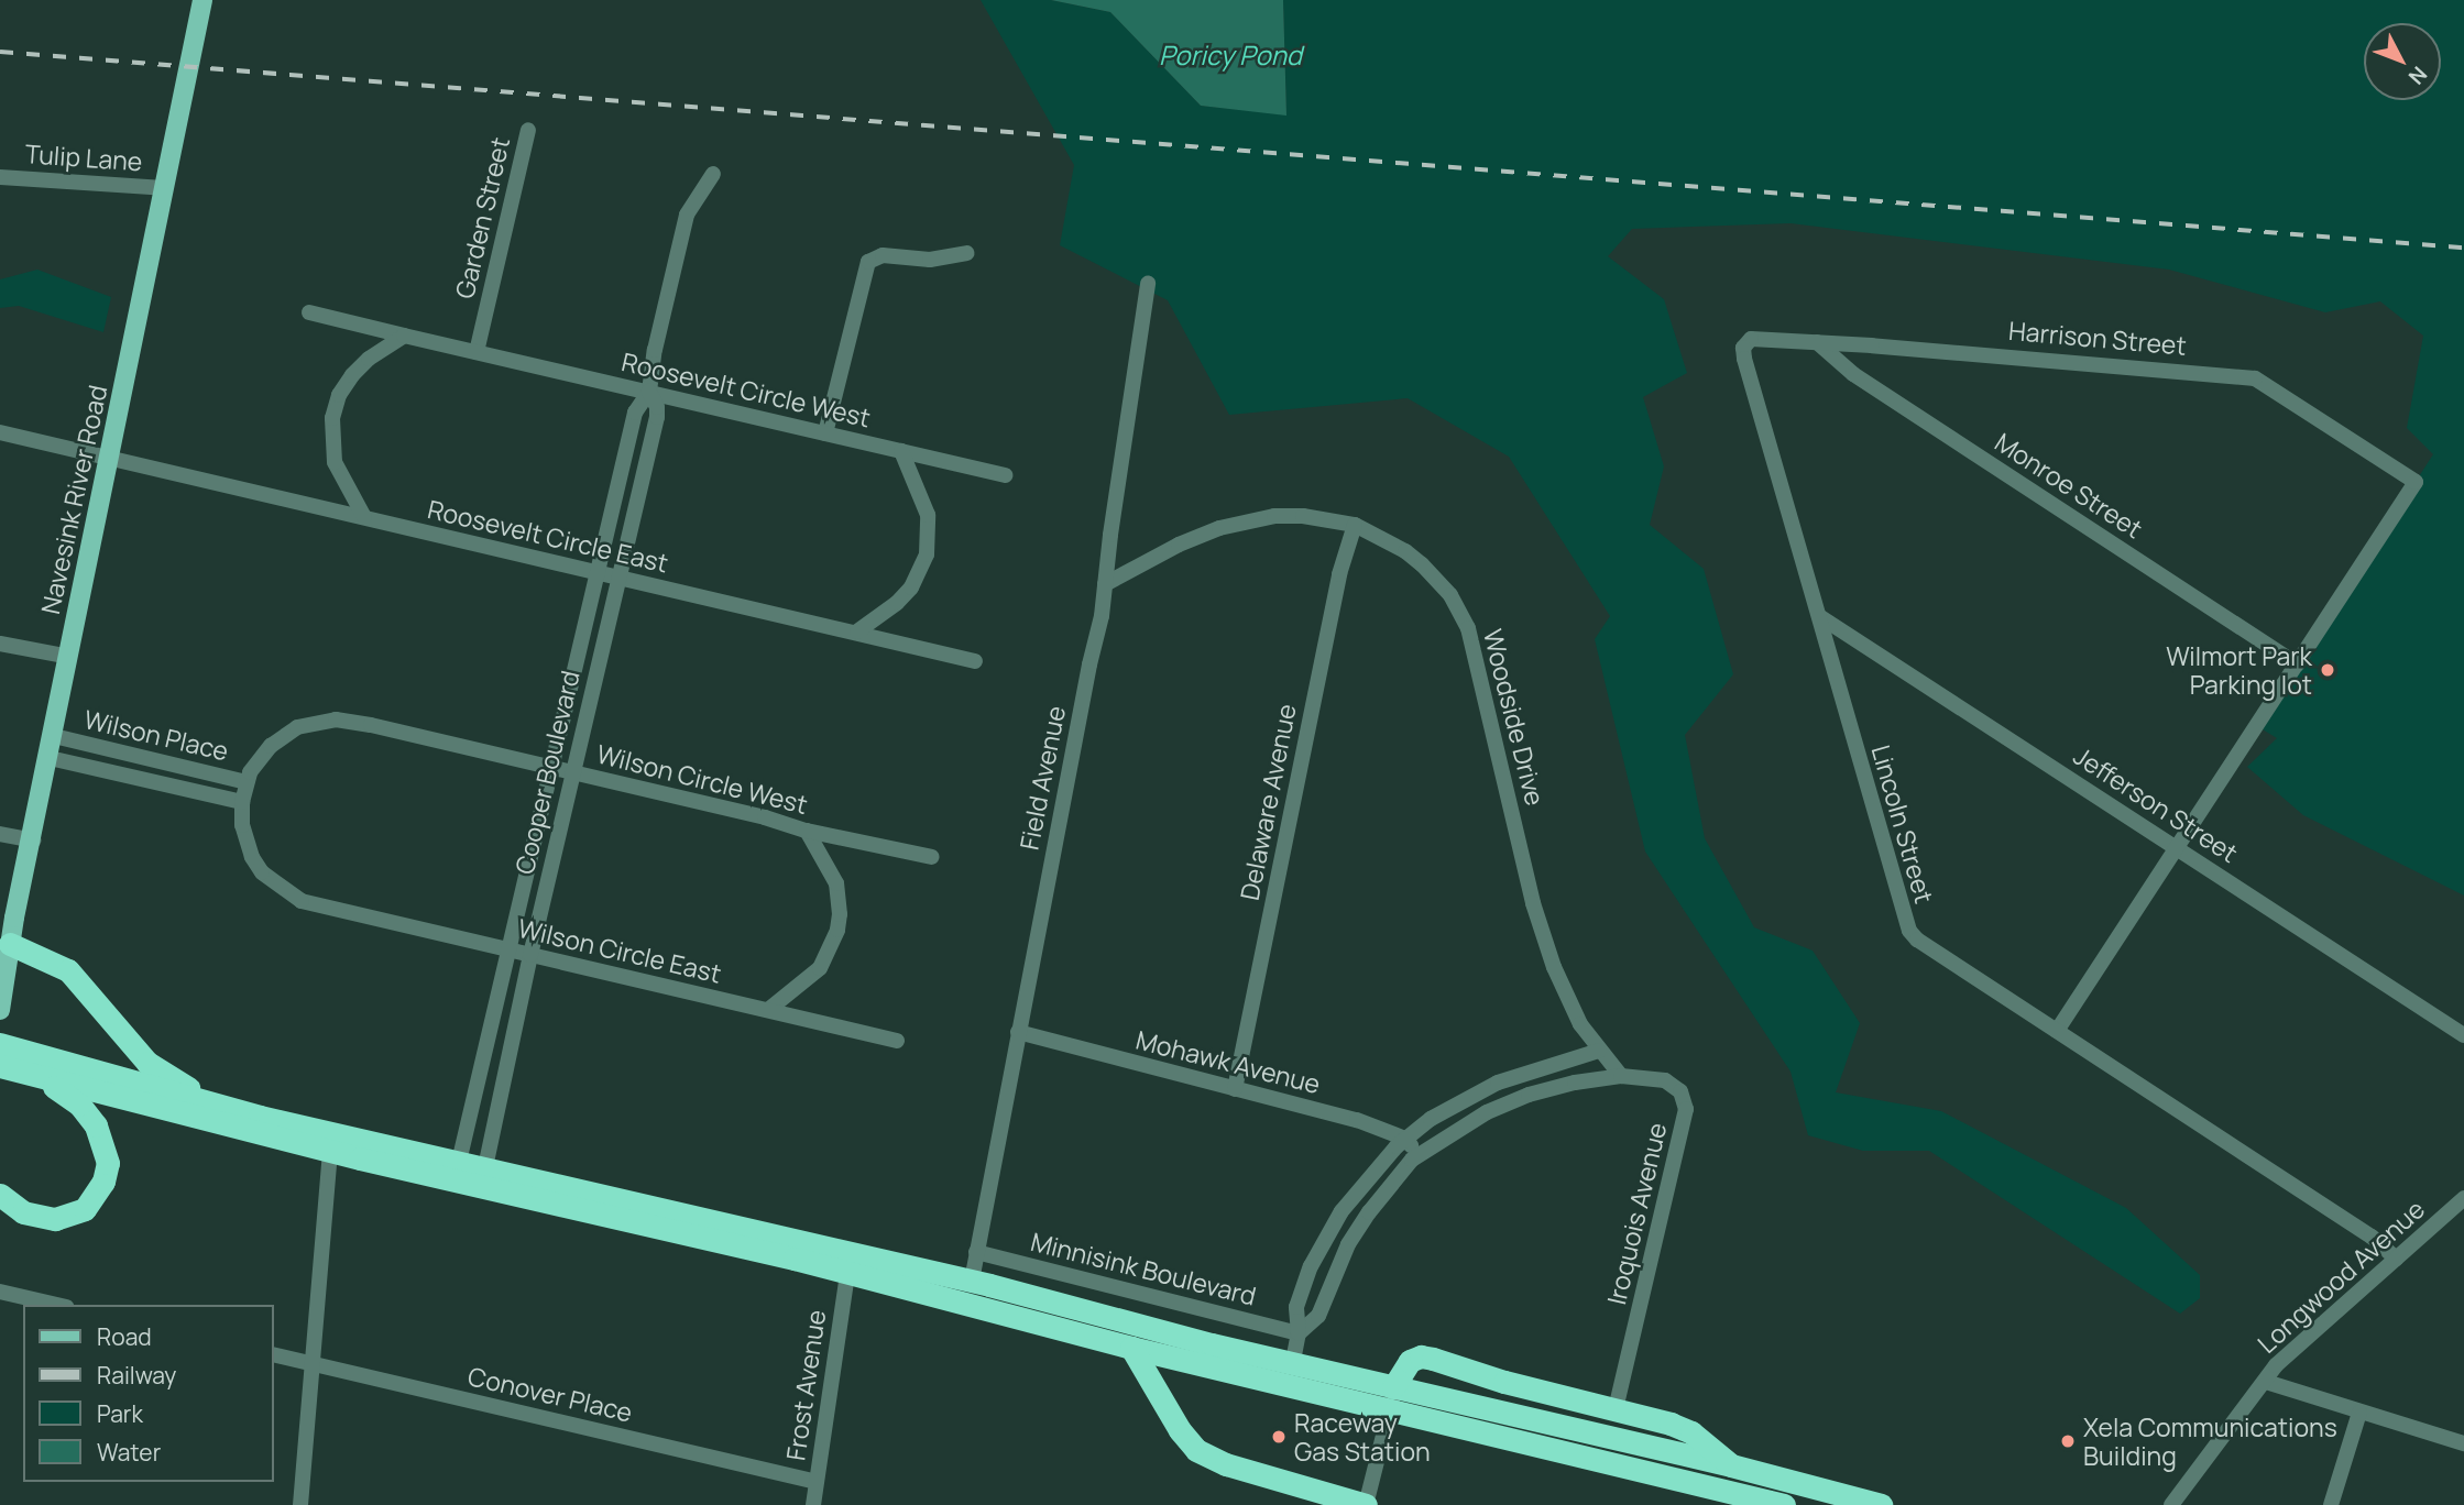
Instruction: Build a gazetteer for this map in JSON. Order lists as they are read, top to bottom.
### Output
{
  "streets": {
    "main road": ["Navesink River Road"],
    "street": [
      "Tulip Lane",
      "Garden Street",
      "Harrison Street",
      "Roosevelt Circle West",
      "Monroe Street",
      "Roosevelt Circle East",
      "Woodside Drive",
      "Wilson Place",
      "Cooper Boulevard",
      "Field Avenue",
      "Wilson Circle West",
      "Delaware Avenue",
      "Jefferson Street",
      "Lincoln Street",
      "Wilson Circle East",
      "Mohawk Avenue",
      "Iroquois Avenue",
      "Minnisink Boulevard",
      "Longwood Avenue",
      "Frost Avenue",
      "Conover Place"
    ]
  },
  "crossings": [
    ["Tulip Lane", "Navesink River Road"],
    ["Garden Street", "Roosevelt Circle West"],
    ["Harrison Street", "Monroe Street"],
    ["Harrison Street", "Lincoln Street"],
    ["Roosevelt Circle West", "Cooper Boulevard"],
    ["Navesink River Road", "Roosevelt Circle East"],
    ["Navesink River Road", "Wilson Place"],
    ["Roosevelt Circle East", "Cooper Boulevard"],
    ["Woodside Drive", "Field Avenue"],
    ["Woodside Drive", "Delaware Avenue"],
    ["Woodside Drive", "Iroquois Avenue"],
    ["Wilson Place", "Wilson Circle West"],
    ["Wilson Place", "Wilson Circle East"],
    ["Cooper Boulevard", "Wilson Circle West"],
    ["Cooper Boulevard", "Wilson Circle East"],
    ["Field Avenue", "Mohawk Avenue"],
    ["Field Avenue", "Minnisink Boulevard"],
    ["Wilson Circle West", "Wilson Circle East"],
    ["Delaware Avenue", "Mohawk Avenue"],
    ["Jefferson Street", "Lincoln Street"],
    ["Lincoln Street", "Longwood Avenue"],
    ["Mohawk Avenue", "Iroquois Avenue"],
    ["Iroquois Avenue", "Minnisink Boulevard"],
    ["Frost Avenue", "Conover Place"]
  ],
  "water": ["Poricy Pond"],
  "places": ["Wilmort Park Parking lot", "Raceway Gas Station", "Xela Communications Building"],
  "legend": [
    "Road",
    "Railway",
    "Park",
    "Water"
  ],
  "north": "bottom right"
}
